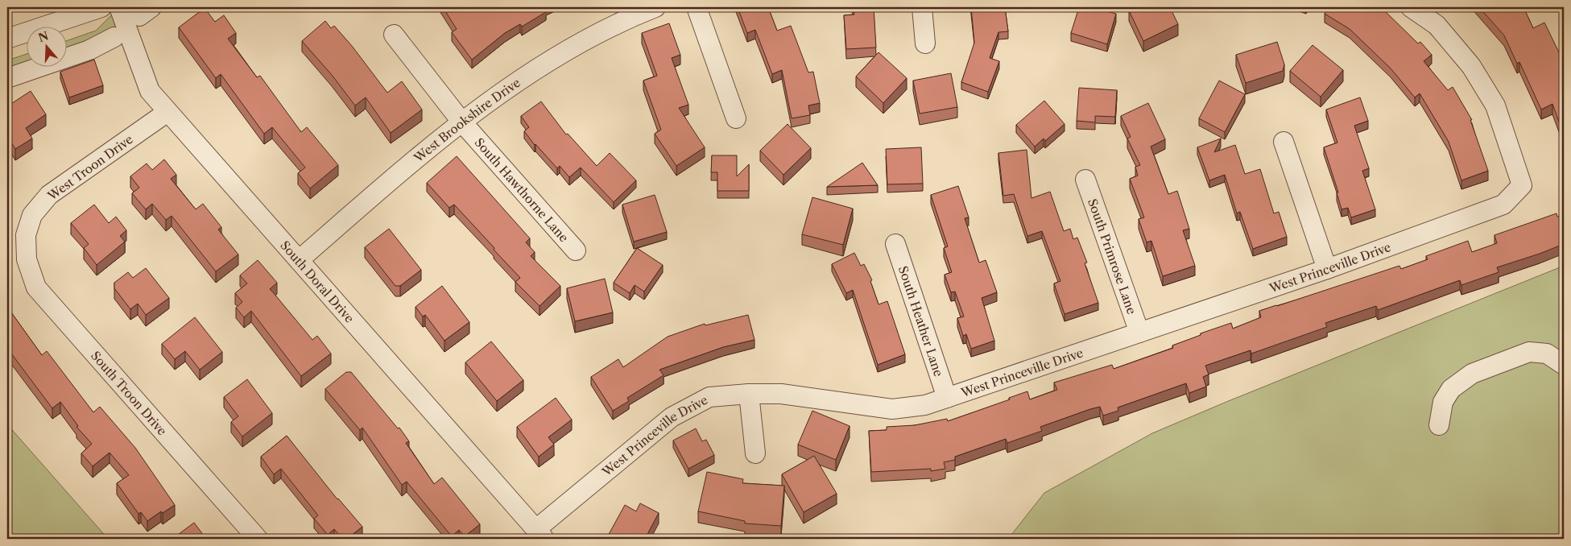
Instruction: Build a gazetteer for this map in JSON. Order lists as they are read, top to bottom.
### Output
{
  "streets": {
    "street": [
      "West Brookshire Drive",
      "West Troon Drive",
      "South Hawthorne Lane",
      "South Primrose Lane",
      "West Princeville Drive",
      "South Doral Drive",
      "South Heather Lane",
      "South Troon Drive"
    ]
  },
  "crossings": [
    ["West Brookshire Drive", "South Hawthorne Lane"],
    ["West Brookshire Drive", "South Doral Drive"],
    ["West Troon Drive", "South Doral Drive"],
    ["West Troon Drive", "South Troon Drive"],
    ["South Primrose Lane", "West Princeville Drive"],
    ["West Princeville Drive", "South Doral Drive"],
    ["West Princeville Drive", "South Heather Lane"]
  ],
  "north": "top"
}
